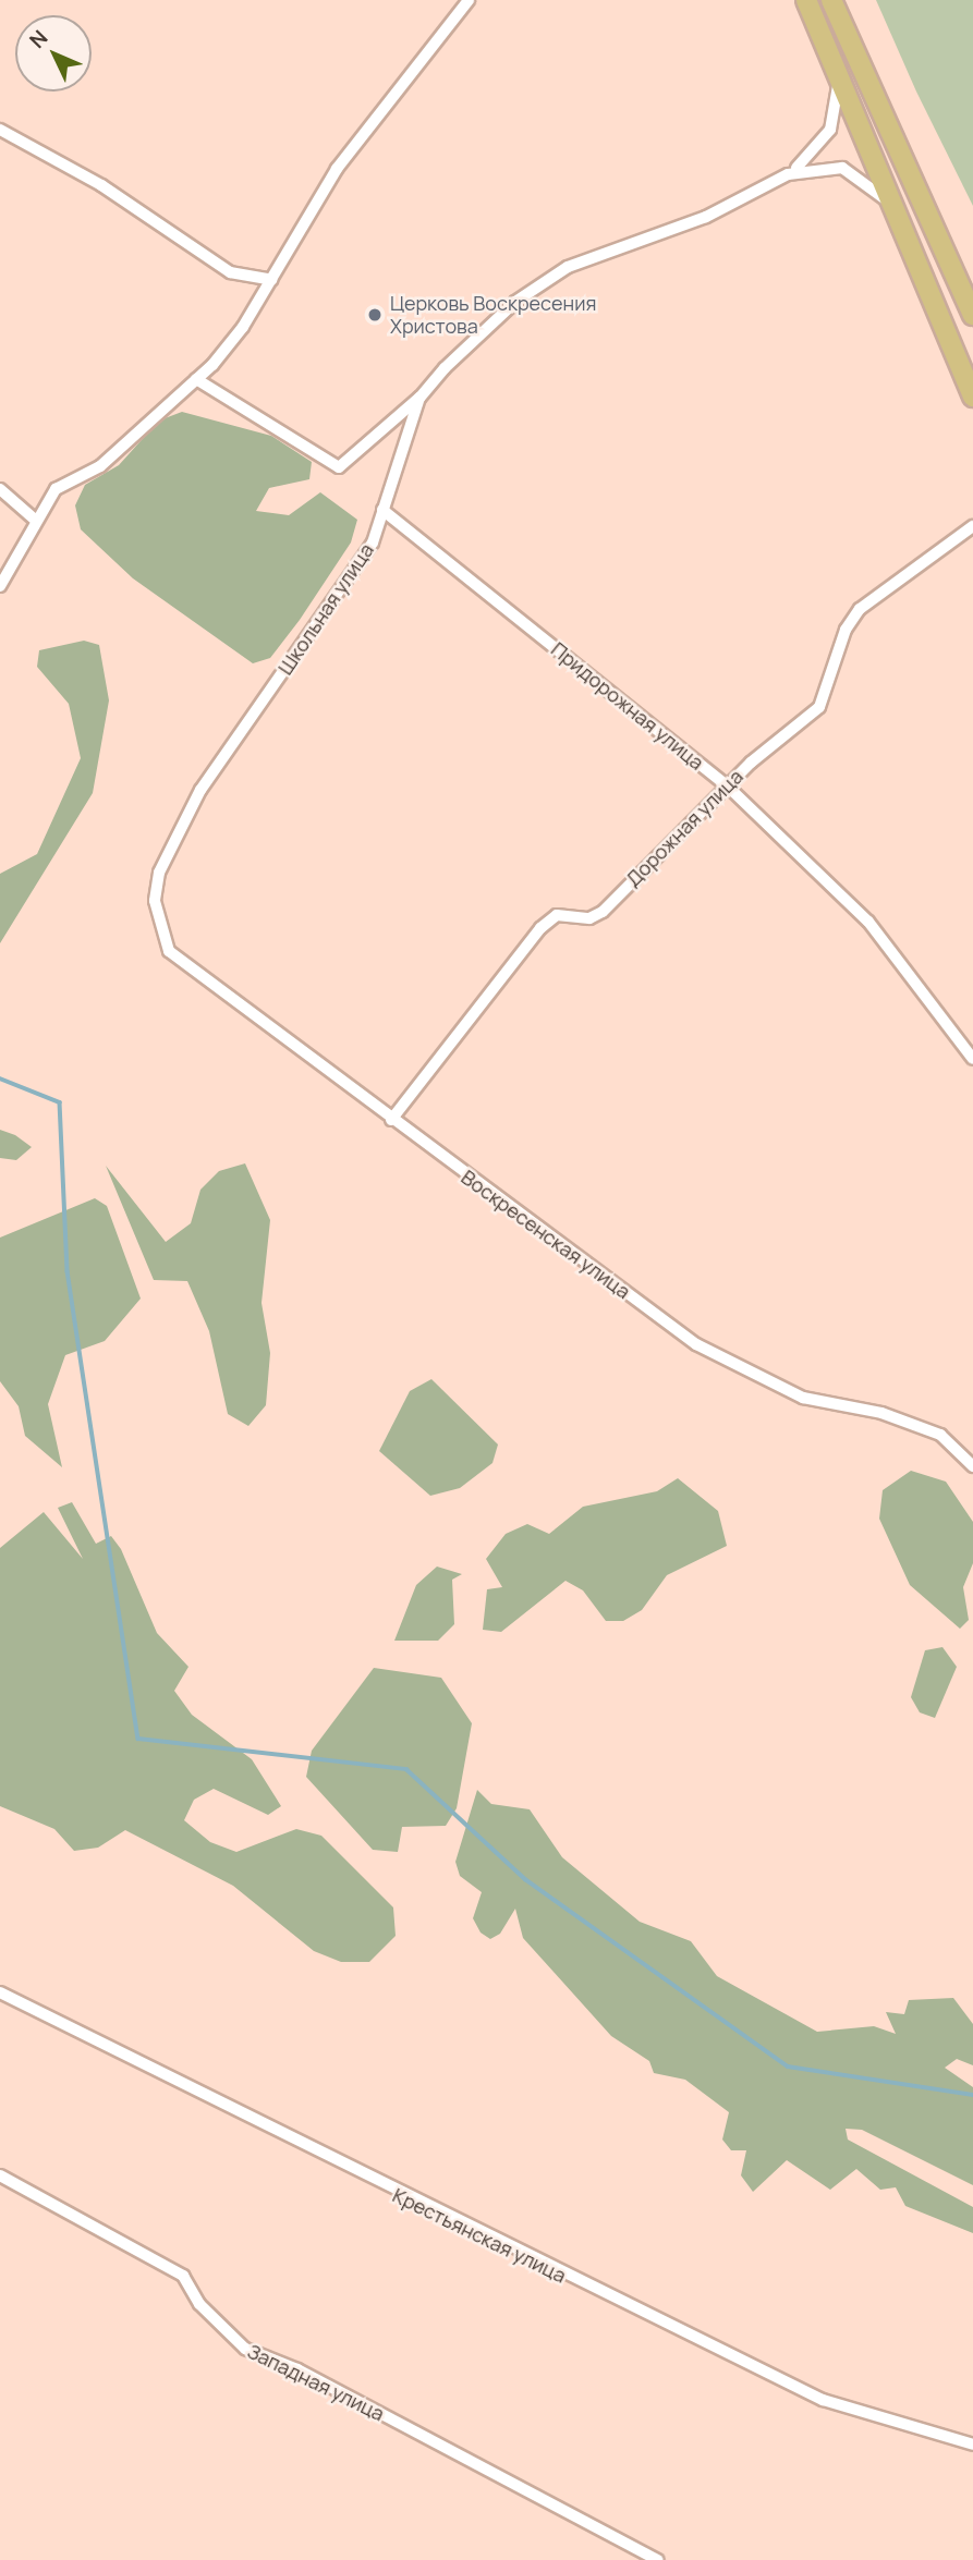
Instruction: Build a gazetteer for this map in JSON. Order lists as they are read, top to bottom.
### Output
{
  "streets": {
    "street": [
      "Школьная улица",
      "Придорожная улица",
      "Дорожная улица",
      "Воскресенская улица",
      "Крестьянская улица",
      "Западная улица"
    ]
  },
  "crossings": [
    ["Школьная улица", "Придорожная улица"],
    ["Школьная улица", "Воскресенская улица"],
    ["Придорожная улица", "Дорожная улица"],
    ["Дорожная улица", "Воскресенская улица"]
  ],
  "places": ["Церковь Воскресения Христова"],
  "north": "top left"
}
